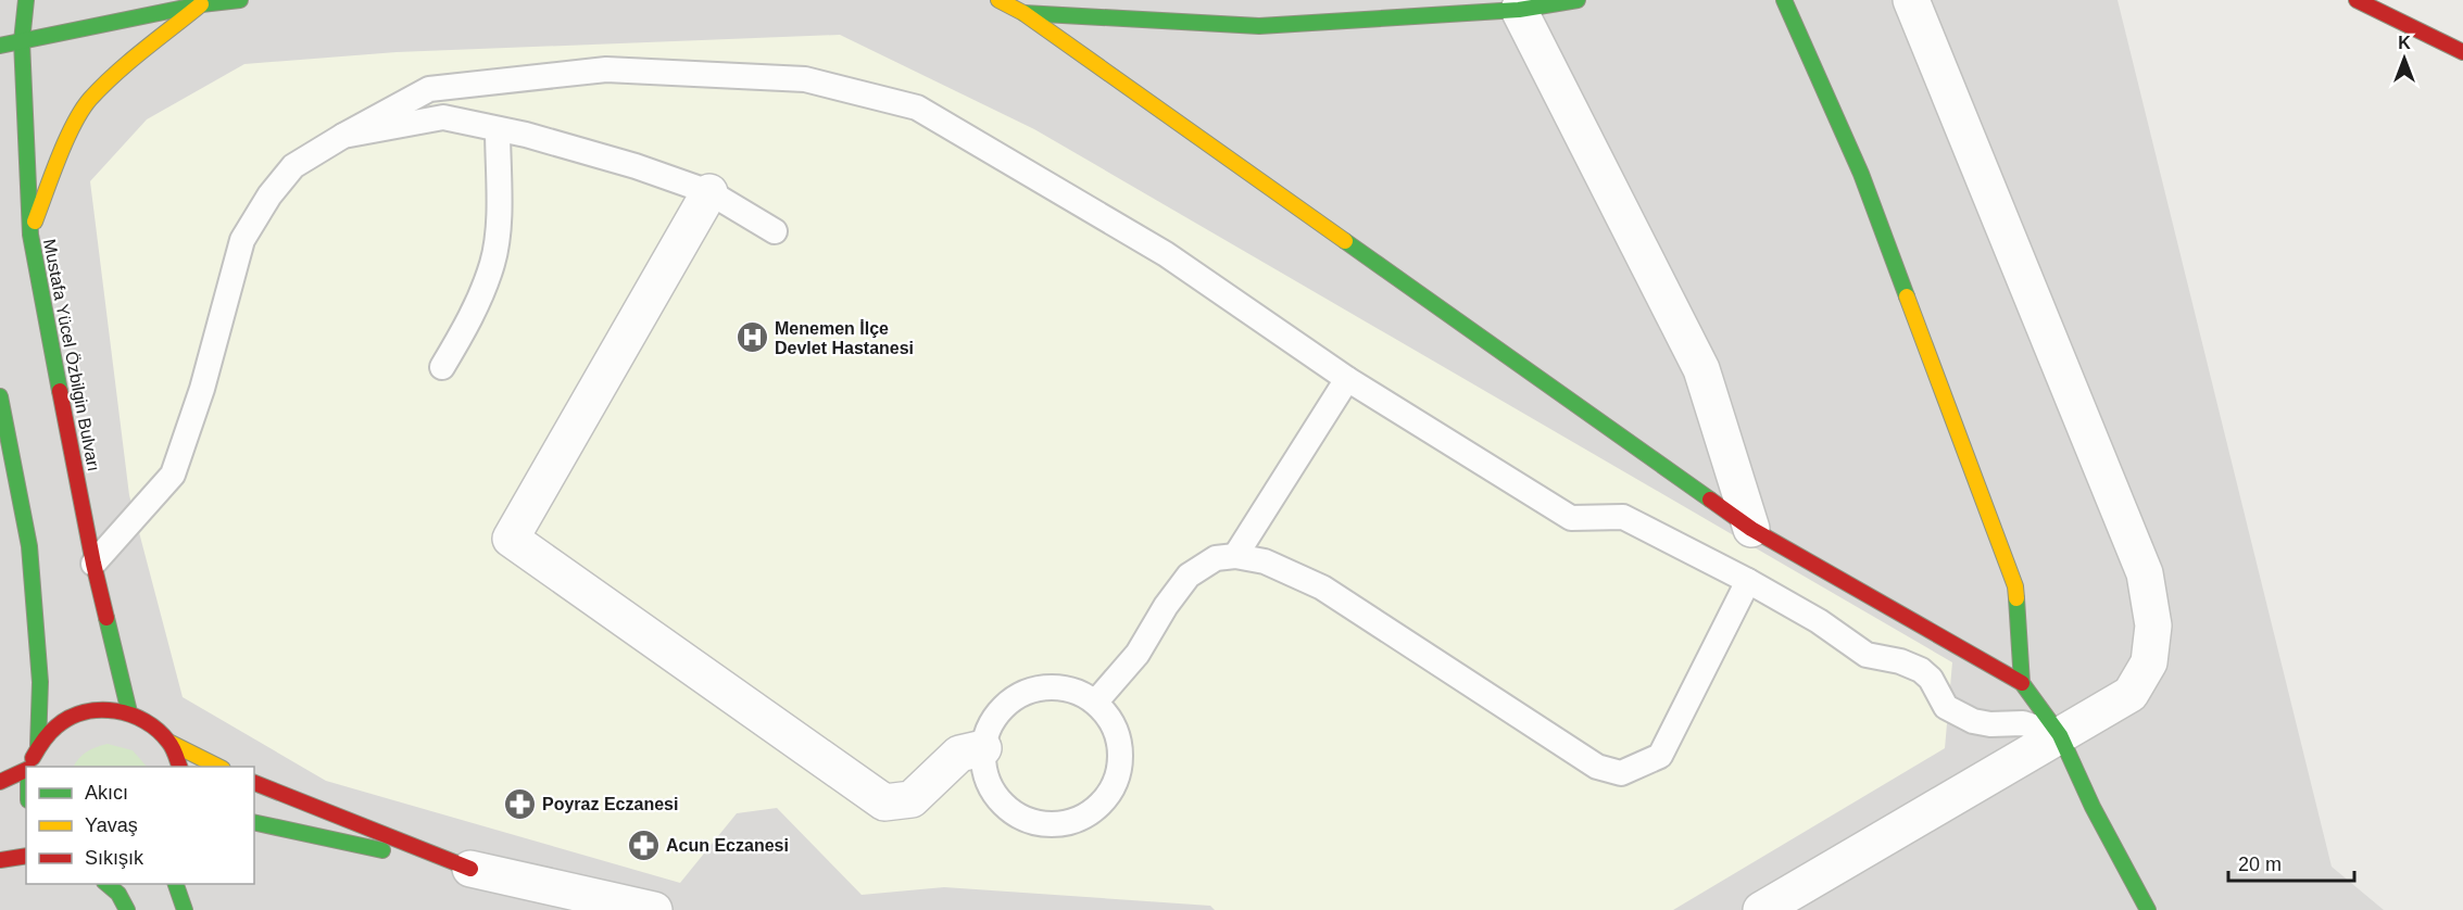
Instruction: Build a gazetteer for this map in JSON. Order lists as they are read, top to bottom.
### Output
{
  "streets": {
    "main road": ["Mustafa Yücel Özbilgin Bulvarı"]
  },
  "places": {
    "hospital": ["Menemen İlçe Devlet Hastanesi"],
    "pharmacy": ["Poyraz Eczanesi", "Acun Eczanesi"]
  },
  "legend": ["Akıcı", "Yavaş", "Sıkışık"],
  "scale_bar": "20 m",
  "north": "top"
}
